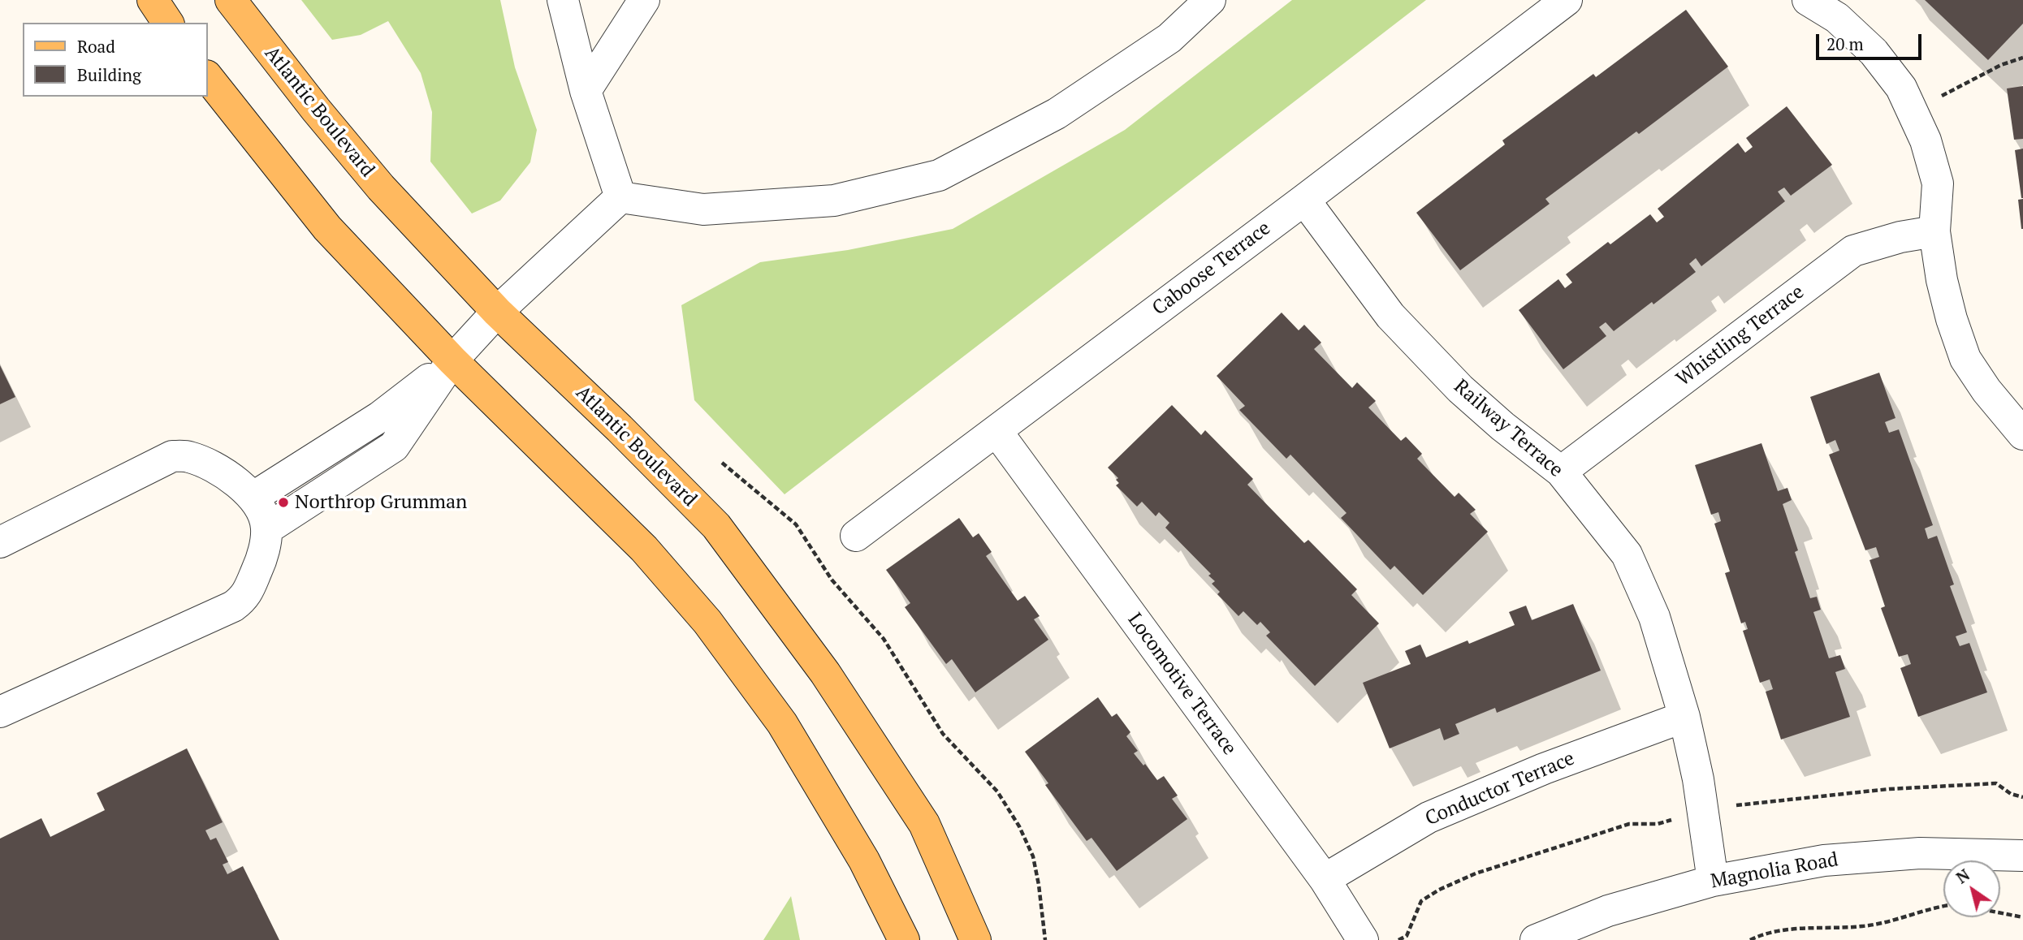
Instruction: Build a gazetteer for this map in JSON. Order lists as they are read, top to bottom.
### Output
{
  "streets": {
    "main road": ["Atlantic Boulevard"],
    "street": [
      "Caboose Terrace",
      "Whistling Terrace",
      "Railway Terrace",
      "Locomotive Terrace",
      "Conductor Terrace",
      "Magnolia Road"
    ]
  },
  "crossings": [
    ["Caboose Terrace", "Railway Terrace"],
    ["Caboose Terrace", "Locomotive Terrace"],
    ["Whistling Terrace", "Railway Terrace"],
    ["Railway Terrace", "Conductor Terrace"],
    ["Railway Terrace", "Magnolia Road"],
    ["Locomotive Terrace", "Conductor Terrace"]
  ],
  "places": ["Northrop Grumman"],
  "legend": ["Road", "Building"],
  "scale_bar": "20 m",
  "north": "top left"
}
